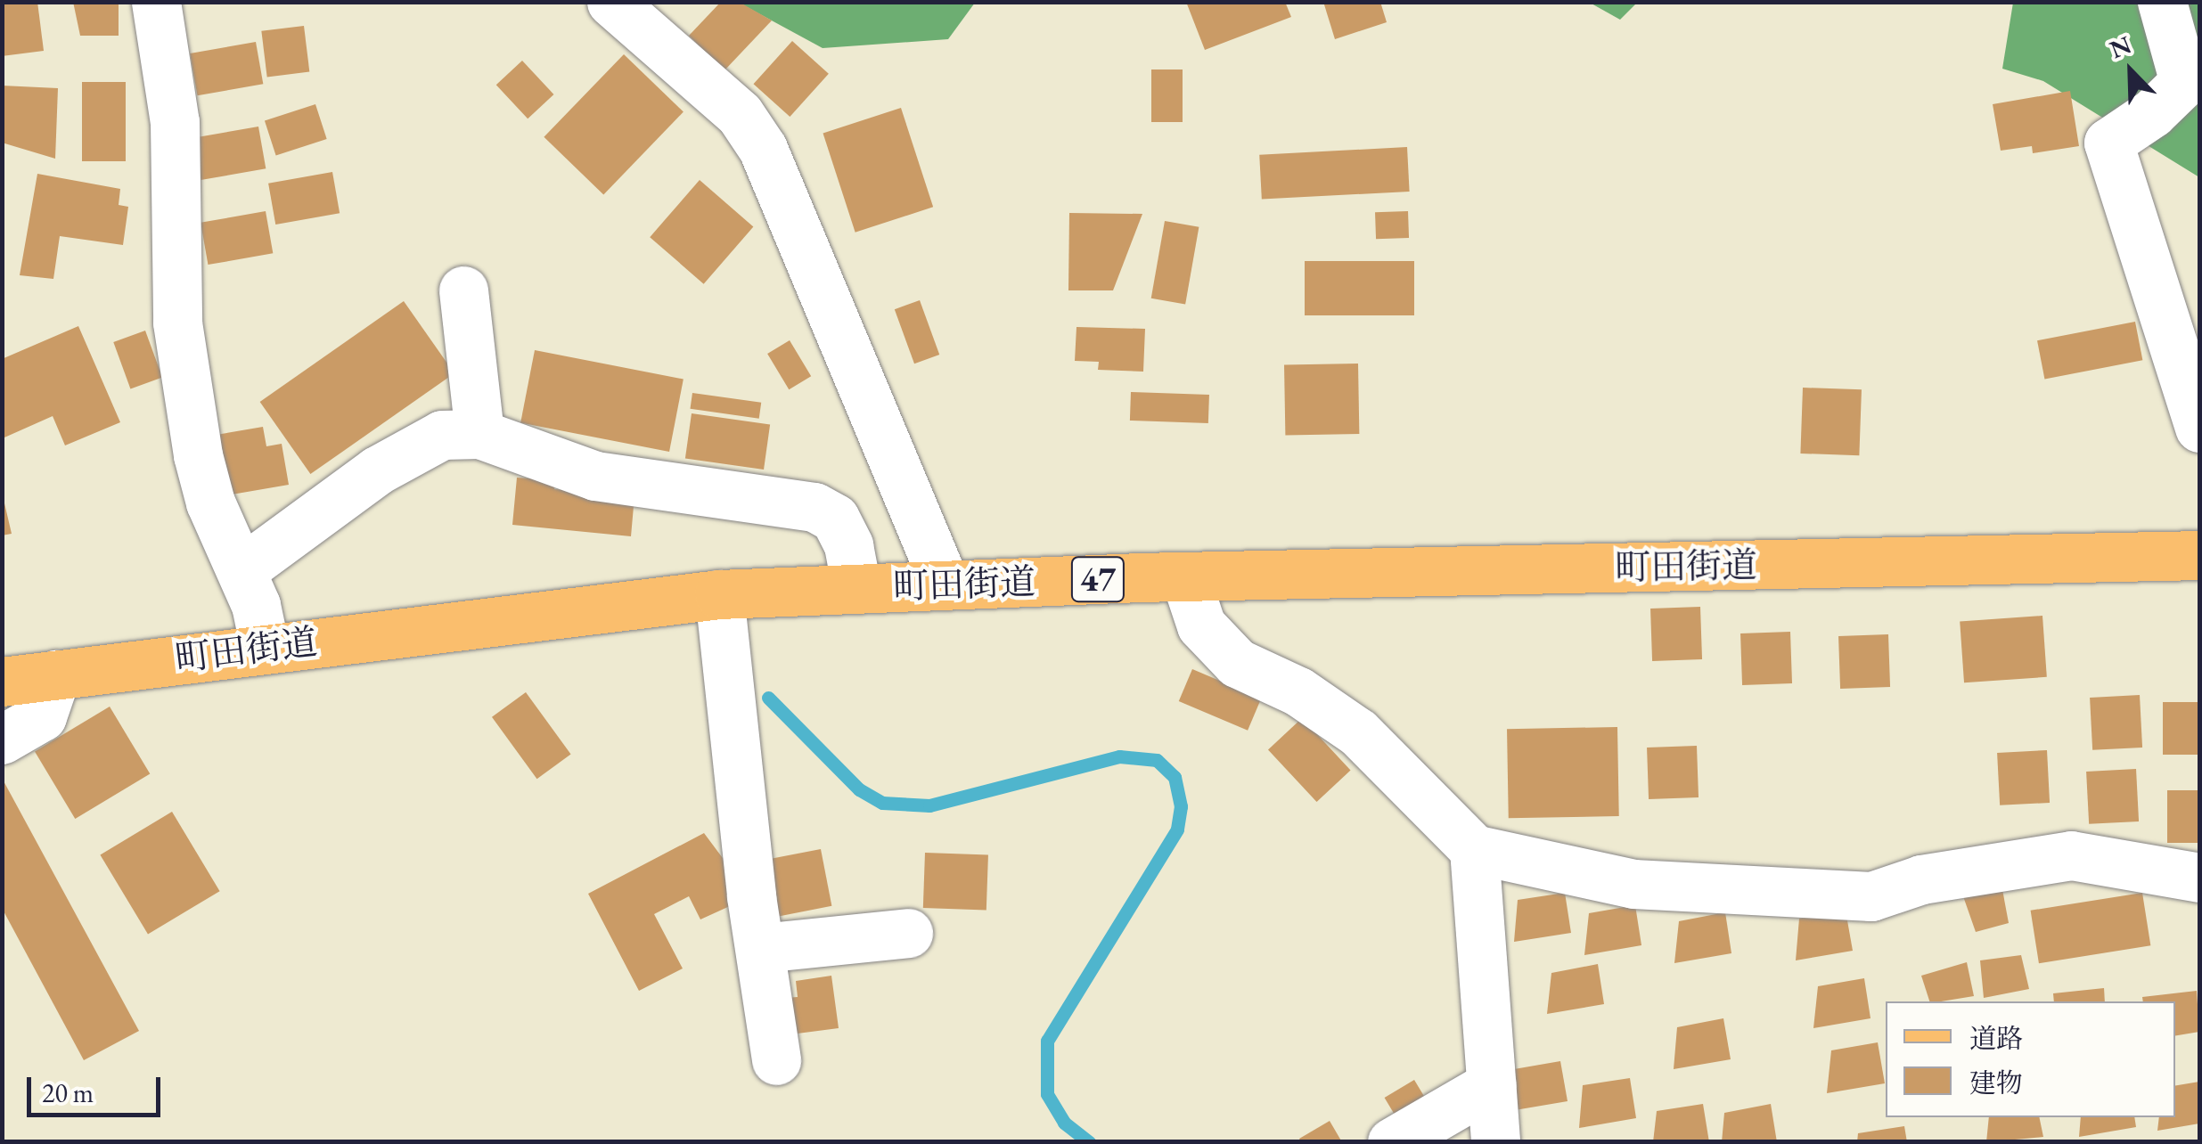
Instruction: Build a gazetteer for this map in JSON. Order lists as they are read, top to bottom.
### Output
{
  "streets": {
    "main road": ["町田街道", "47"]
  },
  "legend": ["道路", "建物"],
  "scale_bar": "20 m",
  "north": "top left"
}
